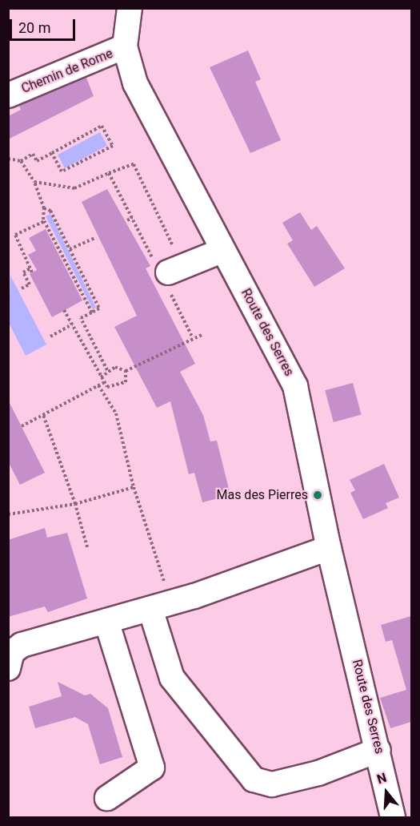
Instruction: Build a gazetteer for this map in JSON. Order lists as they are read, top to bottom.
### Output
{
  "streets": {
    "street": ["Chemin de Rome", "Route des Serres"]
  },
  "crossings": [
    ["Chemin de Rome", "Route des Serres"]
  ],
  "places": ["Mas des Pierres"],
  "scale_bar": "20 m",
  "north": "top"
}
